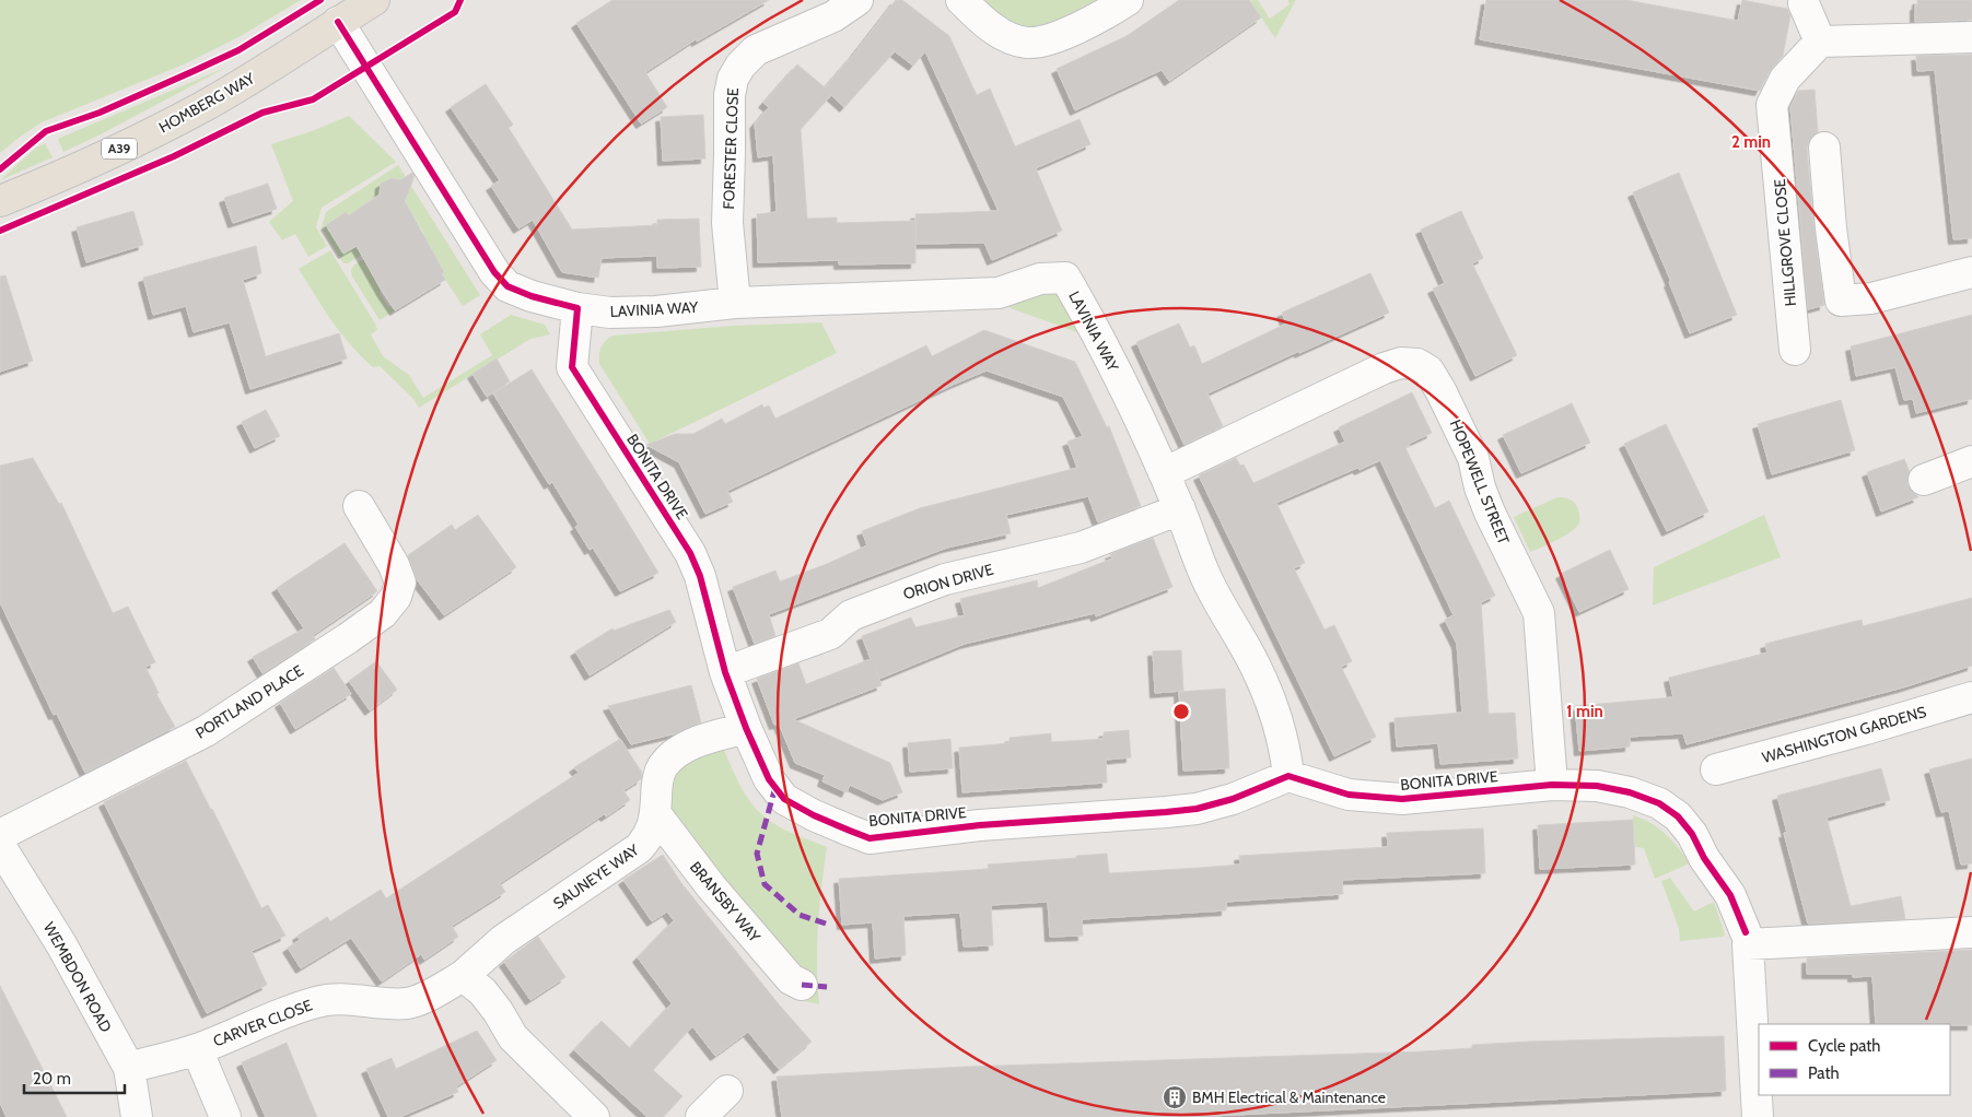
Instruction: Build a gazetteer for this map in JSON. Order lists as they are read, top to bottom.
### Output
{
  "streets": {
    "main road": ["HOMBERG WAY", "A39"],
    "street": [
      "FORESTER CLOSE",
      "HILLGROVE CLOSE",
      "LAVINIA WAY",
      "BONITA DRIVE",
      "HOPEWELL STREET",
      "ORION DRIVE",
      "PORTLAND PLACE",
      "WASHINGTON GARDENS",
      "SAUNEYE WAY",
      "BRANSBY WAY",
      "WEMBDON ROAD",
      "CARVER CLOSE"
    ]
  },
  "crossings": [
    ["FORESTER CLOSE", "LAVINIA WAY"],
    ["LAVINIA WAY", "BONITA DRIVE"],
    ["LAVINIA WAY", "HOPEWELL STREET"],
    ["LAVINIA WAY", "ORION DRIVE"],
    ["BONITA DRIVE", "HOPEWELL STREET"],
    ["BONITA DRIVE", "ORION DRIVE"],
    ["BONITA DRIVE", "SAUNEYE WAY"],
    ["SAUNEYE WAY", "BRANSBY WAY"],
    ["SAUNEYE WAY", "CARVER CLOSE"],
    ["WEMBDON ROAD", "CARVER CLOSE"]
  ],
  "places": {
    "building": ["BMH Electrical & Maintenance"]
  },
  "legend": ["Cycle path", "Path"],
  "scale_bar": "20 m",
  "rings": ["2 min", "1 min"]
}
